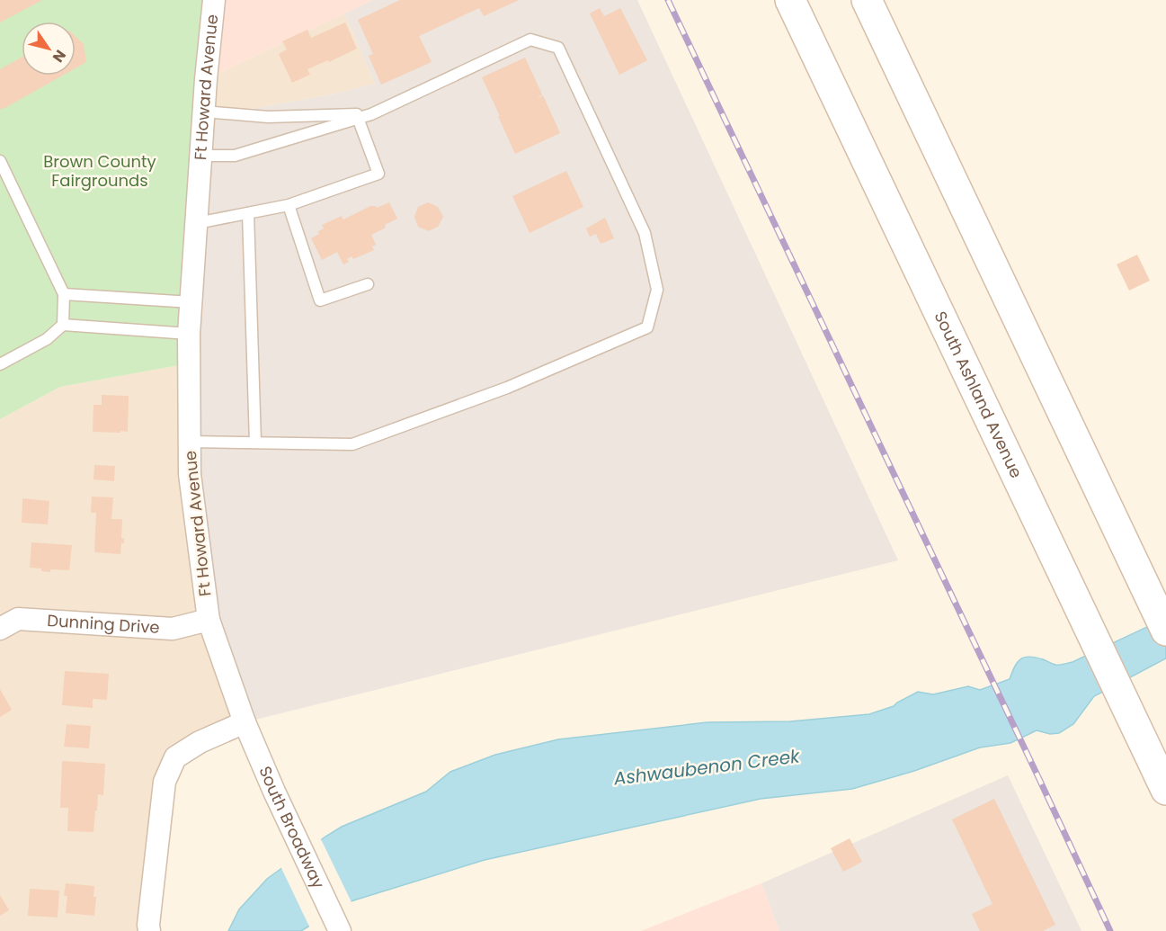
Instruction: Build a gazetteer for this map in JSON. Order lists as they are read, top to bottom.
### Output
{
  "streets": {
    "main road": ["South Ashland Avenue"],
    "street": ["Ft Howard Avenue", "Dunning Drive", "South Broadway"]
  },
  "crossings": [
    ["Ft Howard Avenue", "Dunning Drive"],
    ["Ft Howard Avenue", "South Broadway"]
  ],
  "water": ["Ashwaubenon Creek"],
  "parks": ["Brown County Fairgrounds"],
  "north": "bottom right"
}
